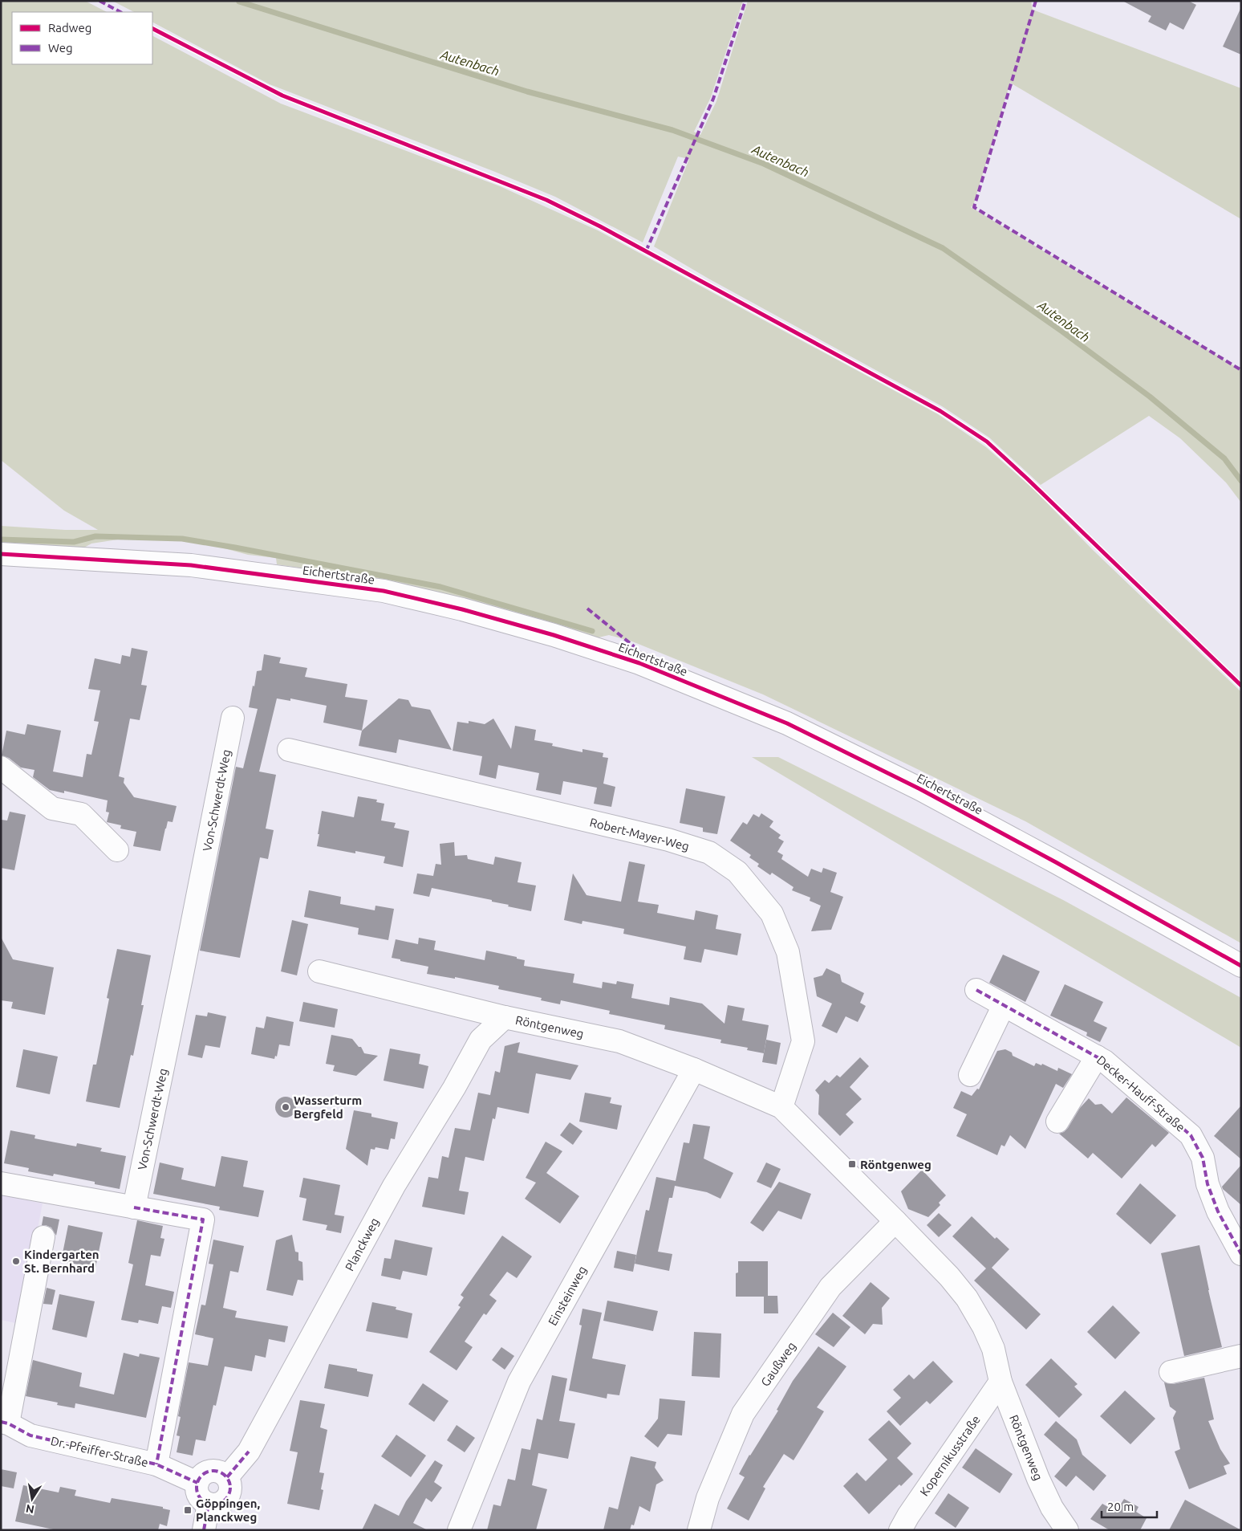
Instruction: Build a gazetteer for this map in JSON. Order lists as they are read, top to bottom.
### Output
{
  "streets": {
    "street": [
      "Eichertstraße",
      "Von-Schwerdt-Weg",
      "Robert-Mayer-Weg",
      "Röntgenweg",
      "Decker-Hauff-Straße",
      "Planckweg",
      "Einsteinweg",
      "Gaußweg",
      "Dr.-Pfeiffer-Straße",
      "Kopernikusstraße"
    ]
  },
  "crossings": [
    ["Robert-Mayer-Weg", "Röntgenweg"],
    ["Röntgenweg", "Planckweg"],
    ["Röntgenweg", "Einsteinweg"],
    ["Röntgenweg", "Gaußweg"],
    ["Röntgenweg", "Kopernikusstraße"],
    ["Planckweg", "Dr.-Pfeiffer-Straße"]
  ],
  "water": ["Autenbach"],
  "places": {
    "other": ["Wasserturm Bergfeld", "Kindergarten St. Bernhard"],
    "transit": ["Röntgenweg", "Göppingen, Planckweg"]
  },
  "legend": ["Radweg", "Weg"],
  "scale_bar": "20 m",
  "north": "bottom"
}
